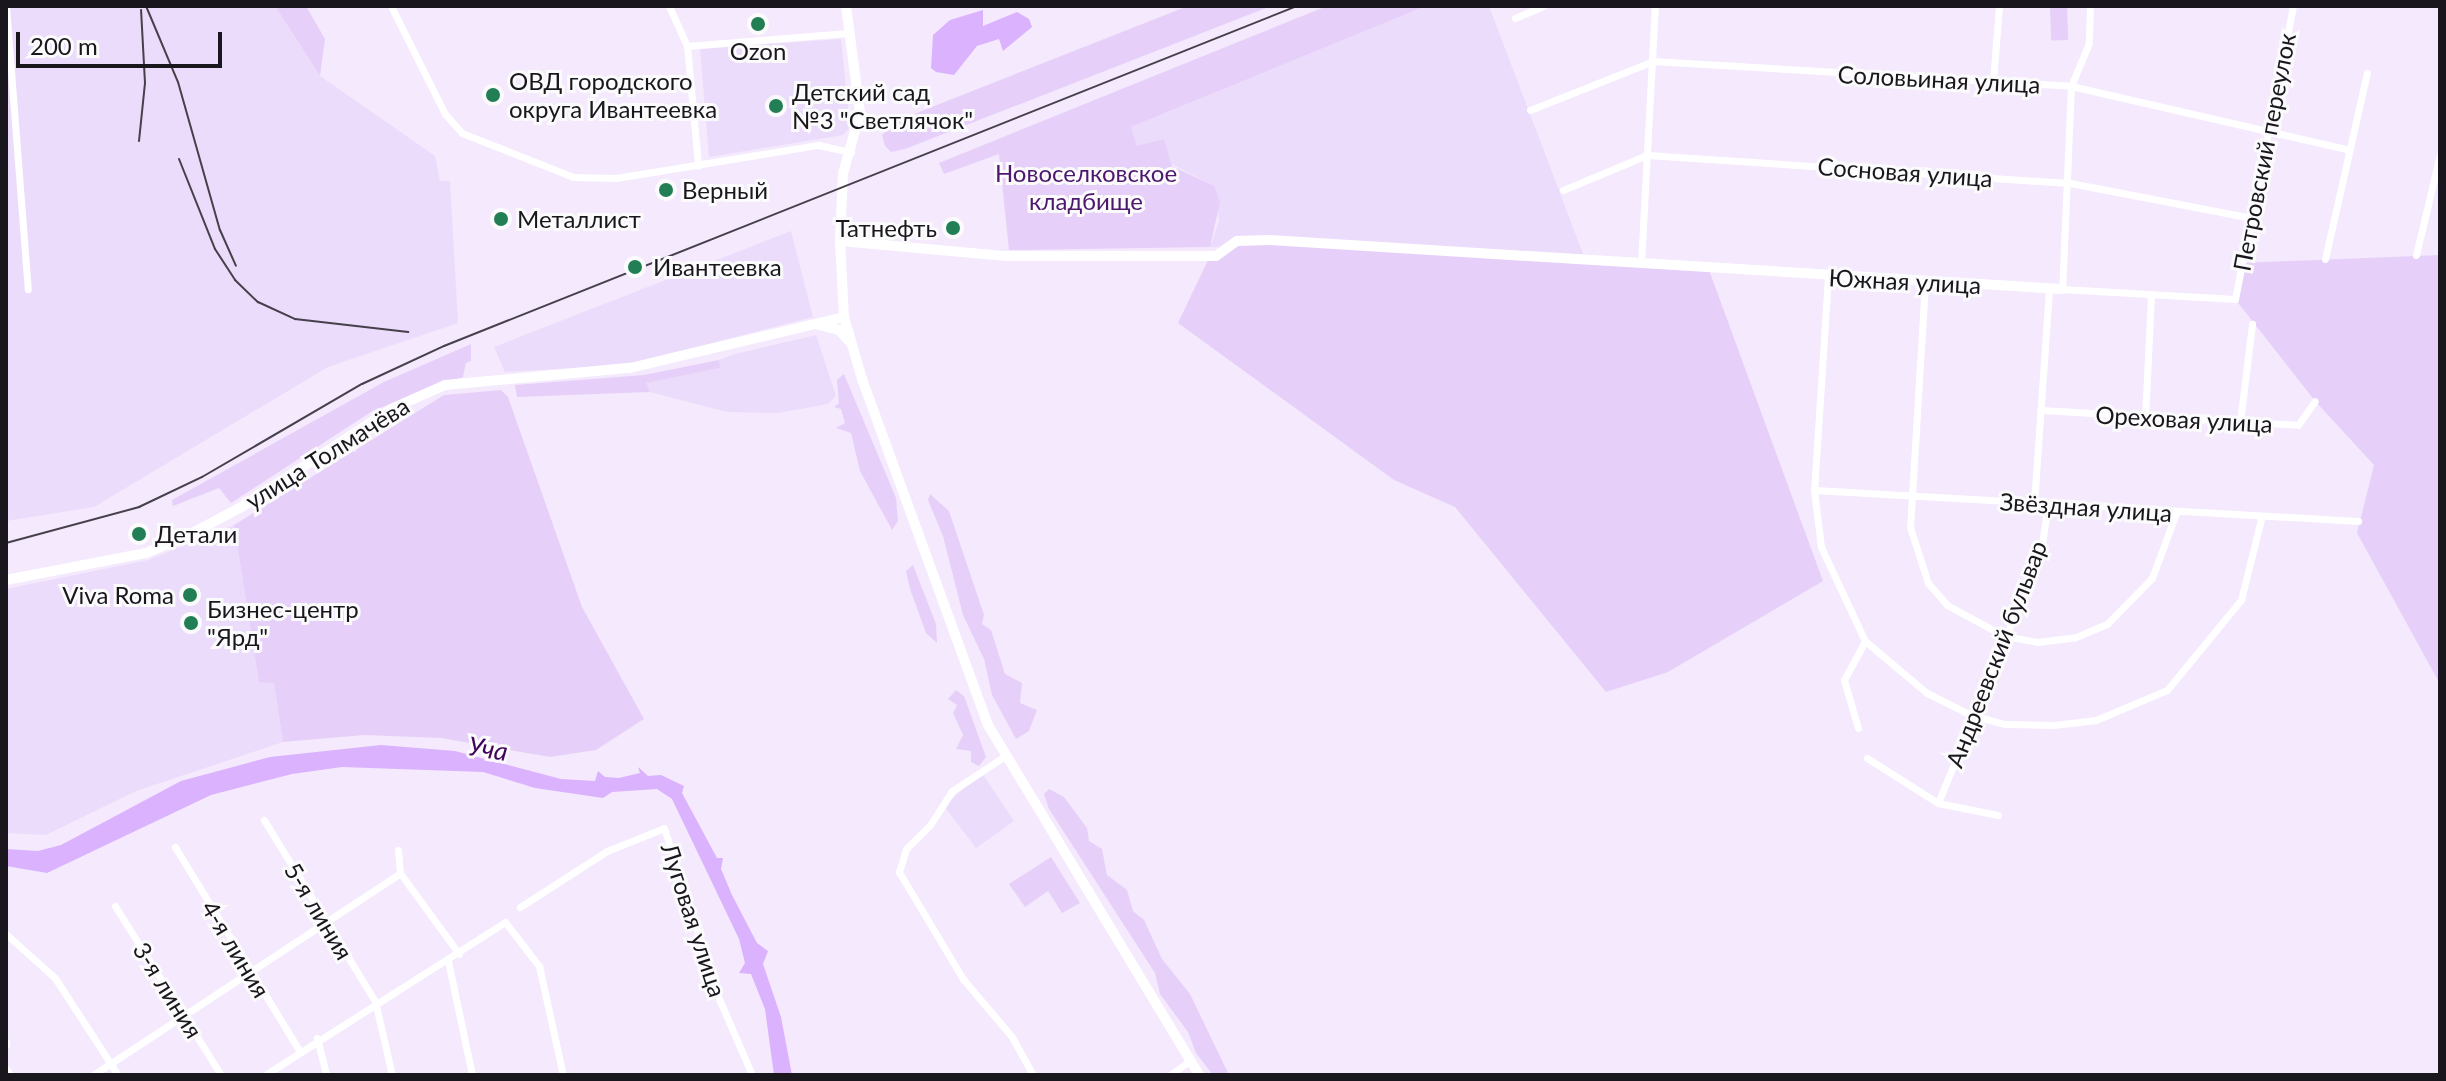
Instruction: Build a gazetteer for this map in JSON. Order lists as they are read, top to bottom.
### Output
{
  "streets": {
    "street": [
      "Соловьиная улица",
      "Петровский переулок",
      "Сосновая улица",
      "Южная улица",
      "Ореховая улица",
      "улица Толмачёва",
      "Звёздная улица",
      "Андреевский бульвар",
      "5-я линия",
      "Луговая улица",
      "4-я линия",
      "3-я линия"
    ]
  },
  "crossings": [
    ["Соловьиная улица", "Петровский переулок"],
    ["Петровский переулок", "Сосновая улица"],
    ["Петровский переулок", "Южная улица"],
    ["Южная улица", "Андреевский бульвар"],
    ["Ореховая улица", "Андреевский бульвар"],
    ["Звёздная улица", "Андреевский бульвар"]
  ],
  "water": ["Уча"],
  "parks": ["Новоселковское кладбище"],
  "places": [
    "Ozon",
    "ОВД городского округа Ивантеевка",
    "Детский сад №3 \"Светлячок\"",
    "Верный",
    "Металлист",
    "Татнефть",
    "Ивантеевка",
    "Детали",
    "Viva Roma",
    "Бизнес-центр \"Ярд\""
  ],
  "scale_bar": "200 m"
}
